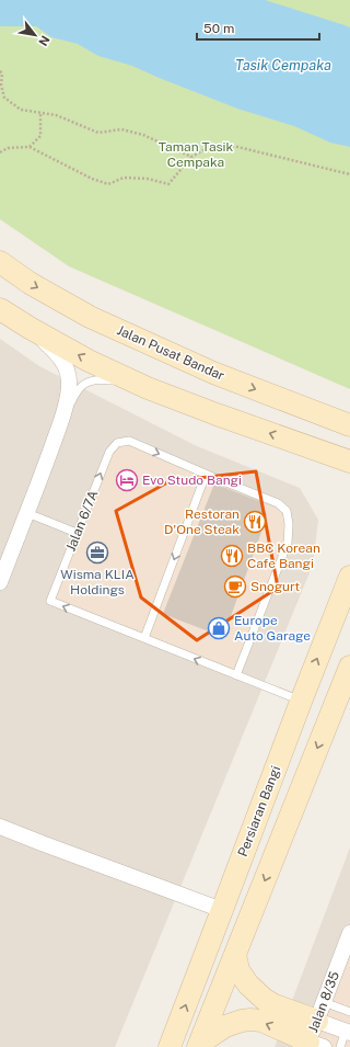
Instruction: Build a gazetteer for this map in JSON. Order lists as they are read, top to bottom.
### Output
{
  "streets": {
    "main road": ["Jalan Pusat Bandar", "Persiaran Bangi"],
    "street": ["Jalan 8/35"],
    "lane": ["Jalan 6/7A"]
  },
  "water": ["Tasik Cempaka"],
  "parks": ["Taman Tasik Cempaka"],
  "places": {
    "hotel": ["Evo Studo Bangi"],
    "restaurant": ["Restoran D'One Steak", "BBC Korean Cafe Bangi"],
    "office": ["Wisma KLIA Holdings"],
    "cafe": ["Snogurt"],
    "shop": ["Europe Auto Garage"]
  },
  "scale_bar": "50 m",
  "north": "bottom right"
}
